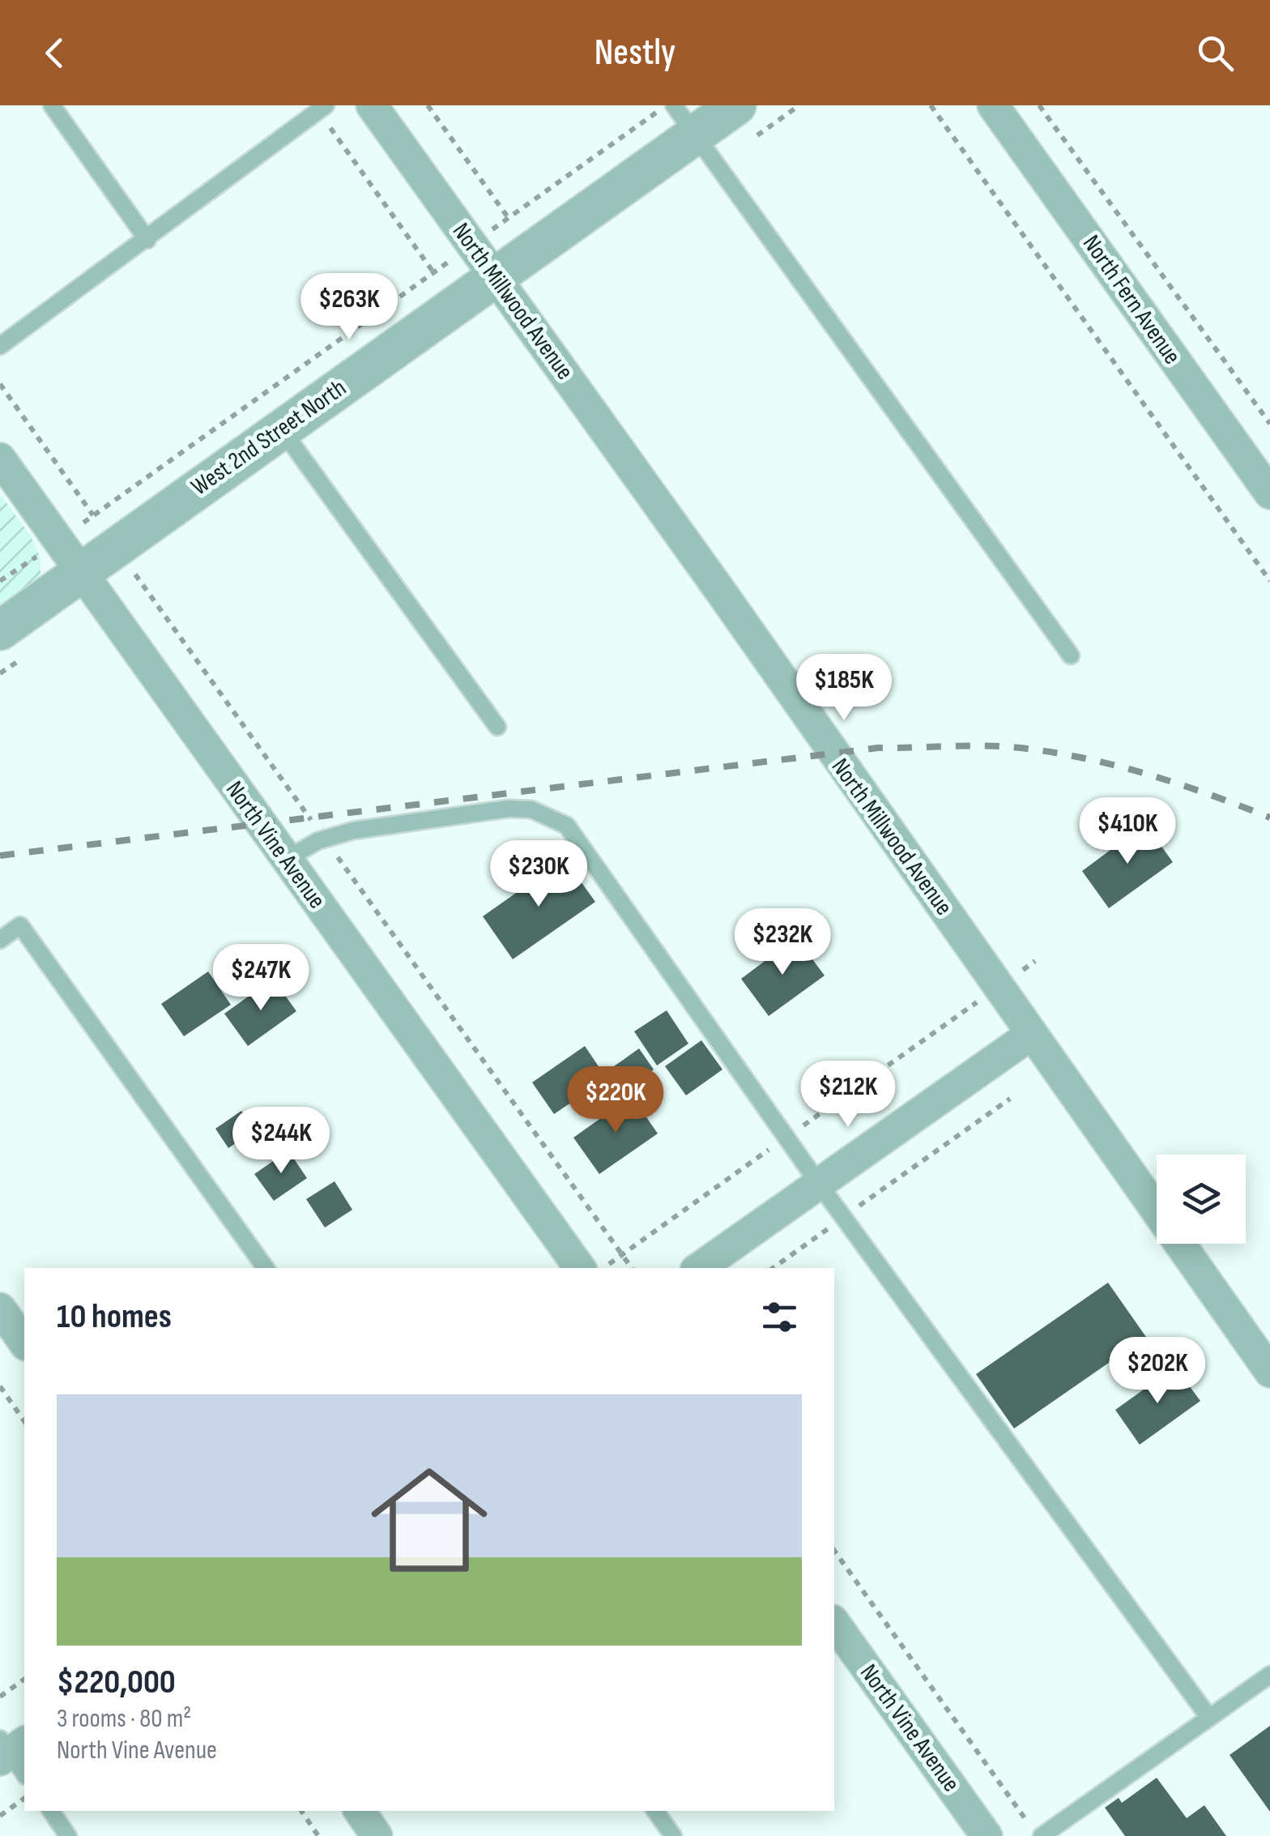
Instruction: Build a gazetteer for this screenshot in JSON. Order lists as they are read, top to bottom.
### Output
{
  "streets": {
    "street": [
      "North Fern Avenue",
      "North Millwood Avenue",
      "West 2nd Street North",
      "North Vine Avenue"
    ]
  },
  "crossings": [
    ["North Millwood Avenue", "West 2nd Street North"],
    ["West 2nd Street North", "North Vine Avenue"]
  ],
  "page": {
    "header": "Nestly",
    "price": [
      "$263K",
      "$185K",
      "$410K",
      "$230K",
      "$232K",
      "$247K",
      "$212K",
      "$220K",
      "$244K",
      "$202K"
    ],
    "heading": "10 homes",
    "list": [
      {
        "name": "$220,000",
        "note": "3 rooms · 80 m² · North Vine Avenue"
      }
    ]
  }
}
